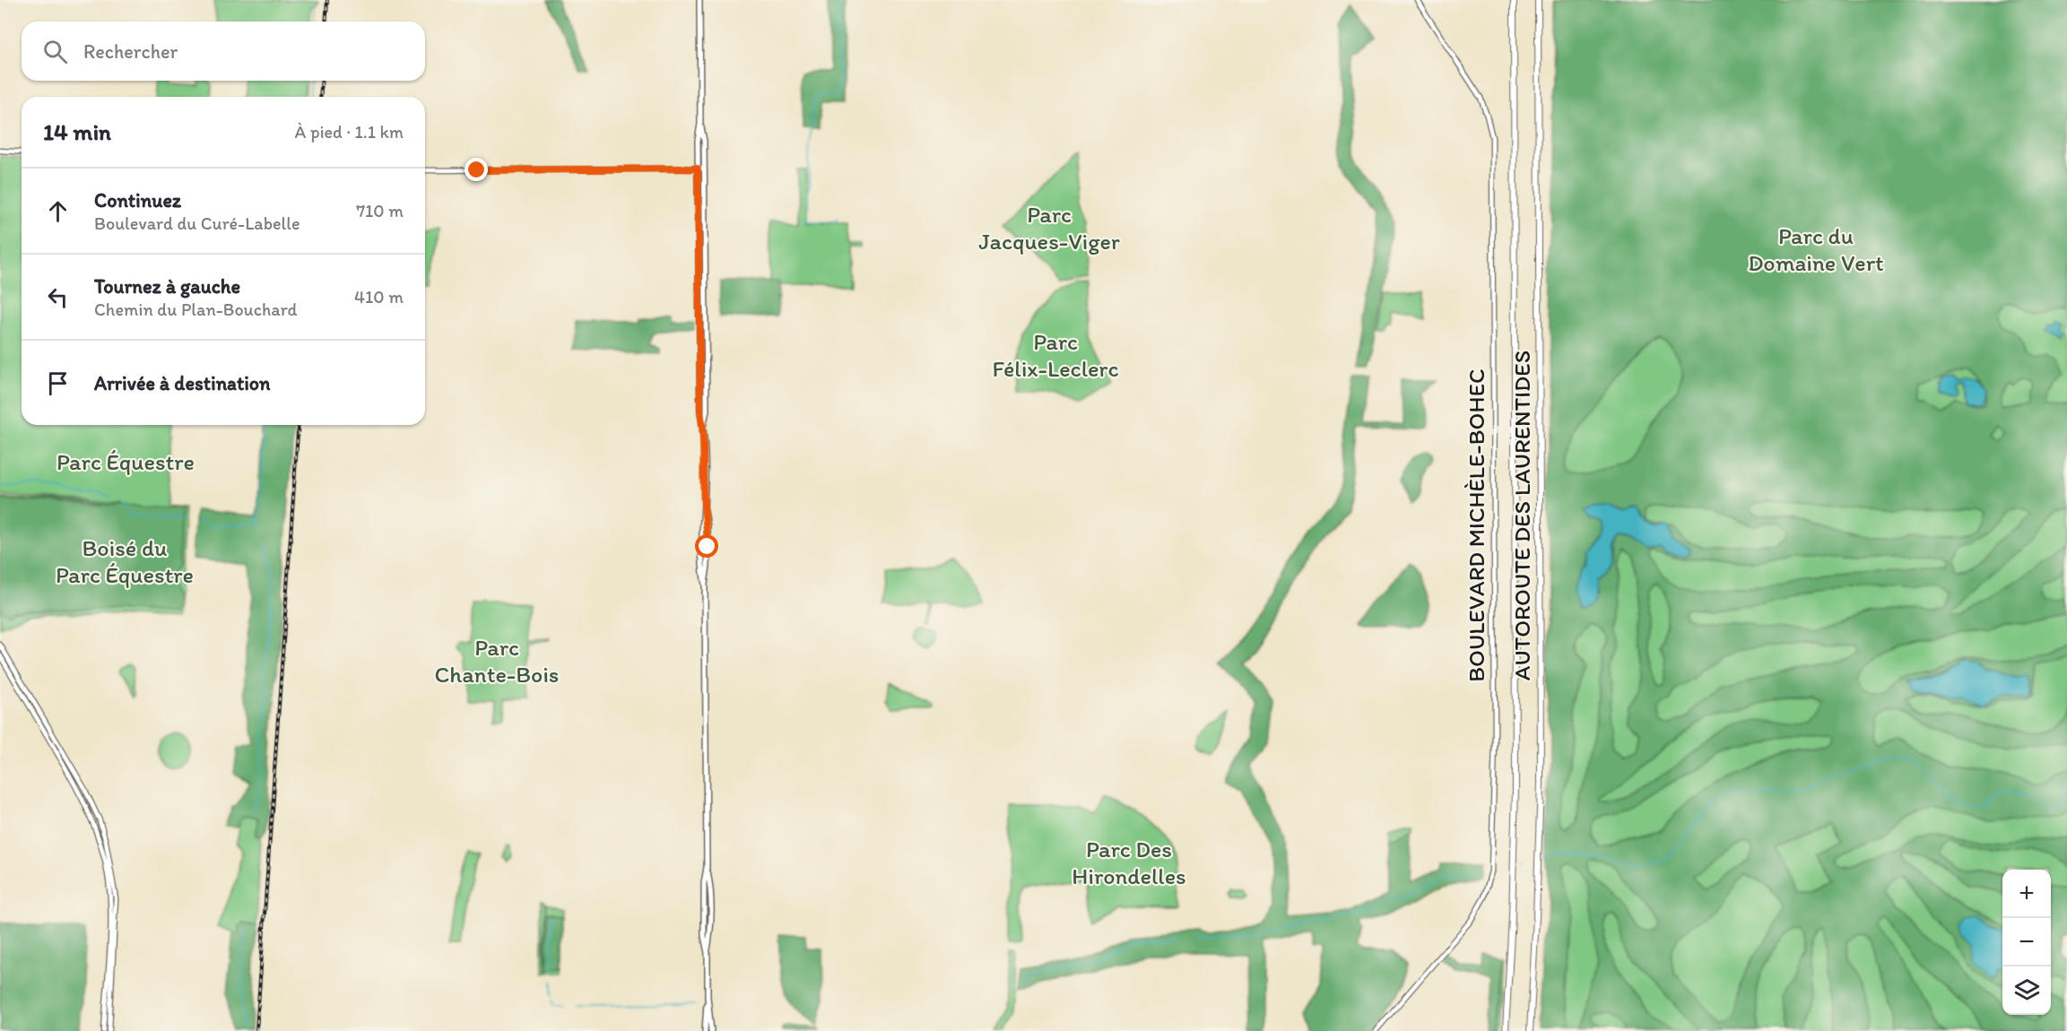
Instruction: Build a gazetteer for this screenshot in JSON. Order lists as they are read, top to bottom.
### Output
{
  "streets": {
    "highway": ["AUTOROUTE DES LAURENTIDES"],
    "street": ["BOULEVARD MICHÈLE-BOHEC"]
  },
  "parks": [
    "Parc Jacques-Viger",
    "Parc du Domaine Vert",
    "Parc Félix-Leclerc",
    "Parc Équestre",
    "Boisé du Parc Équestre",
    "Parc Chante-Bois",
    "Parc Des Hirondelles"
  ],
  "page": {
    "search": "Rechercher",
    "heading": ["14 min", "À pied · 1.1 km"],
    "list": [
      ["Continuez", "Boulevard du Curé-Labelle", "710 m"],
      ["Tournez à gauche", "Chemin du Plan-Bouchard", "410 m"],
      "Arrivée à destination"
    ],
    "map_buttons": ["+", "−"]
  }
}
